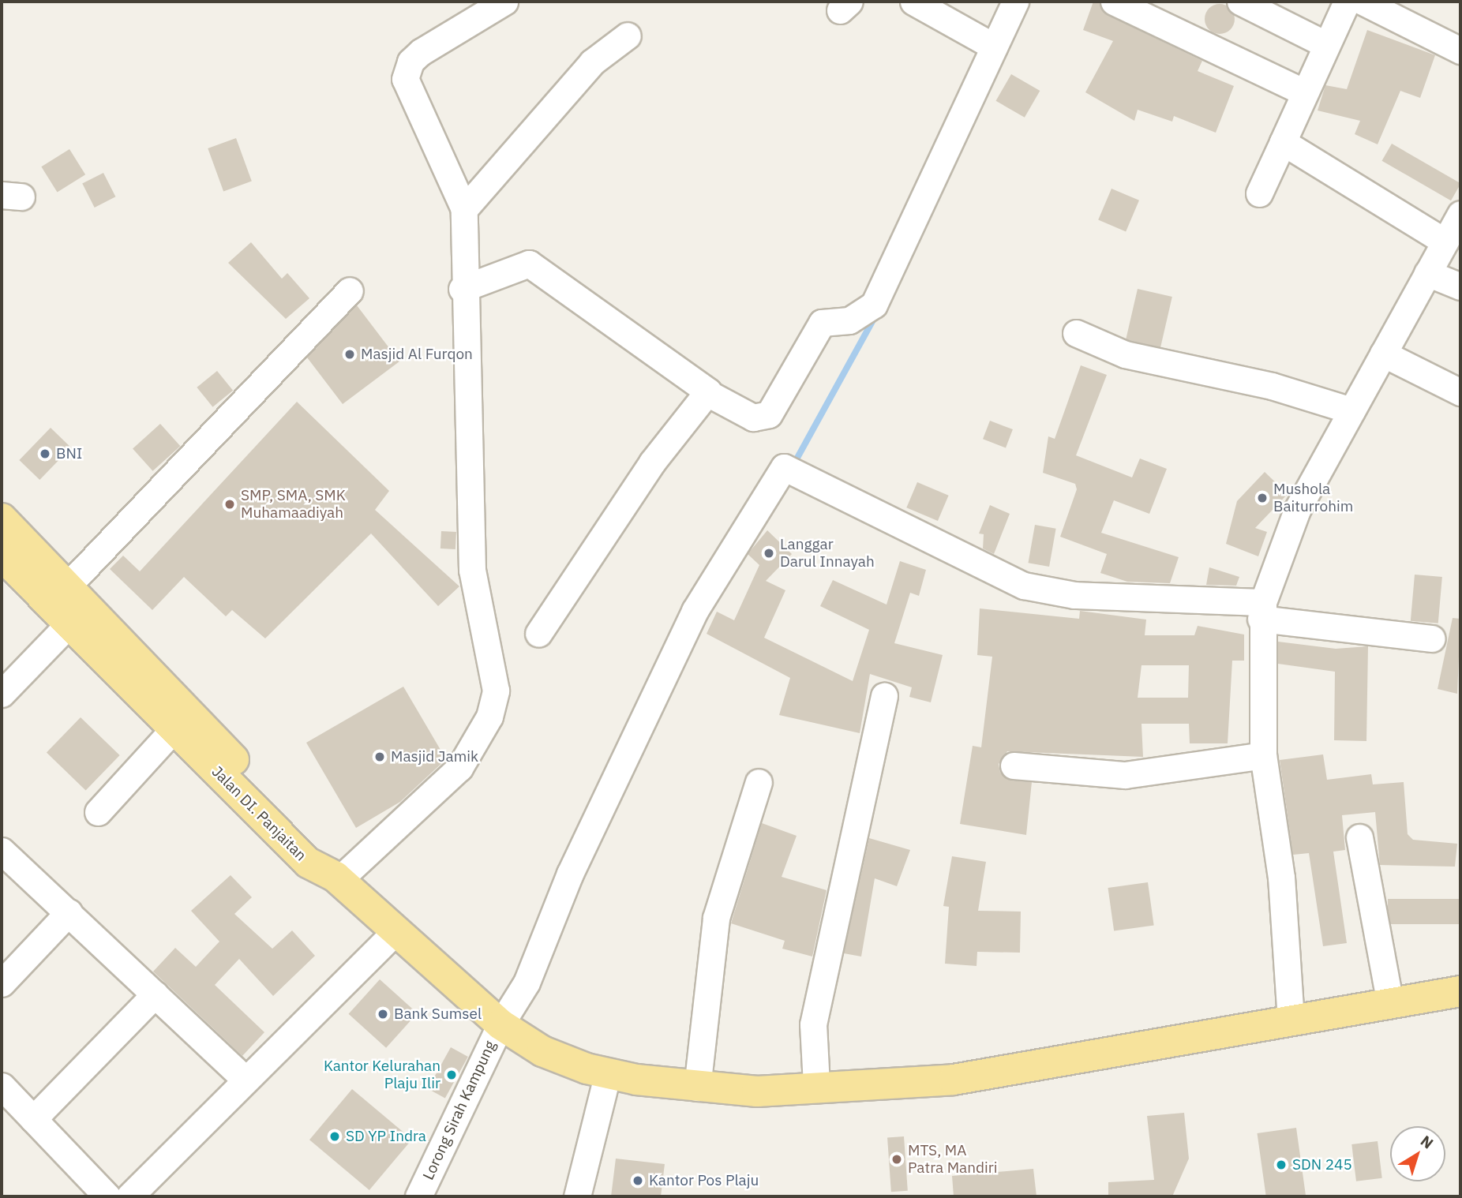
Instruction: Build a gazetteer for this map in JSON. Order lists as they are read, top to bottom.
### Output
{
  "streets": {
    "main road": ["Jalan DI. Panjaitan"],
    "street": ["Lorong Sirah Kampung"]
  },
  "crossings": [
    ["Jalan DI. Panjaitan", "Lorong Sirah Kampung"]
  ],
  "places": [
    "Masjid Al Furqon",
    "BNI",
    "Mushola Baiturrohim",
    "SMP, SMA, SMK Muhamaadiyah",
    "Langgar Darul Innayah",
    "Masjid Jamik",
    "Bank Sumsel",
    "Kantor Kelurahan Plaju Ilir",
    "SD YP Indra",
    "MTS, MA Patra Mandiri",
    "SDN 245",
    "Kantor Pos Plaju"
  ],
  "north": "top right"
}
